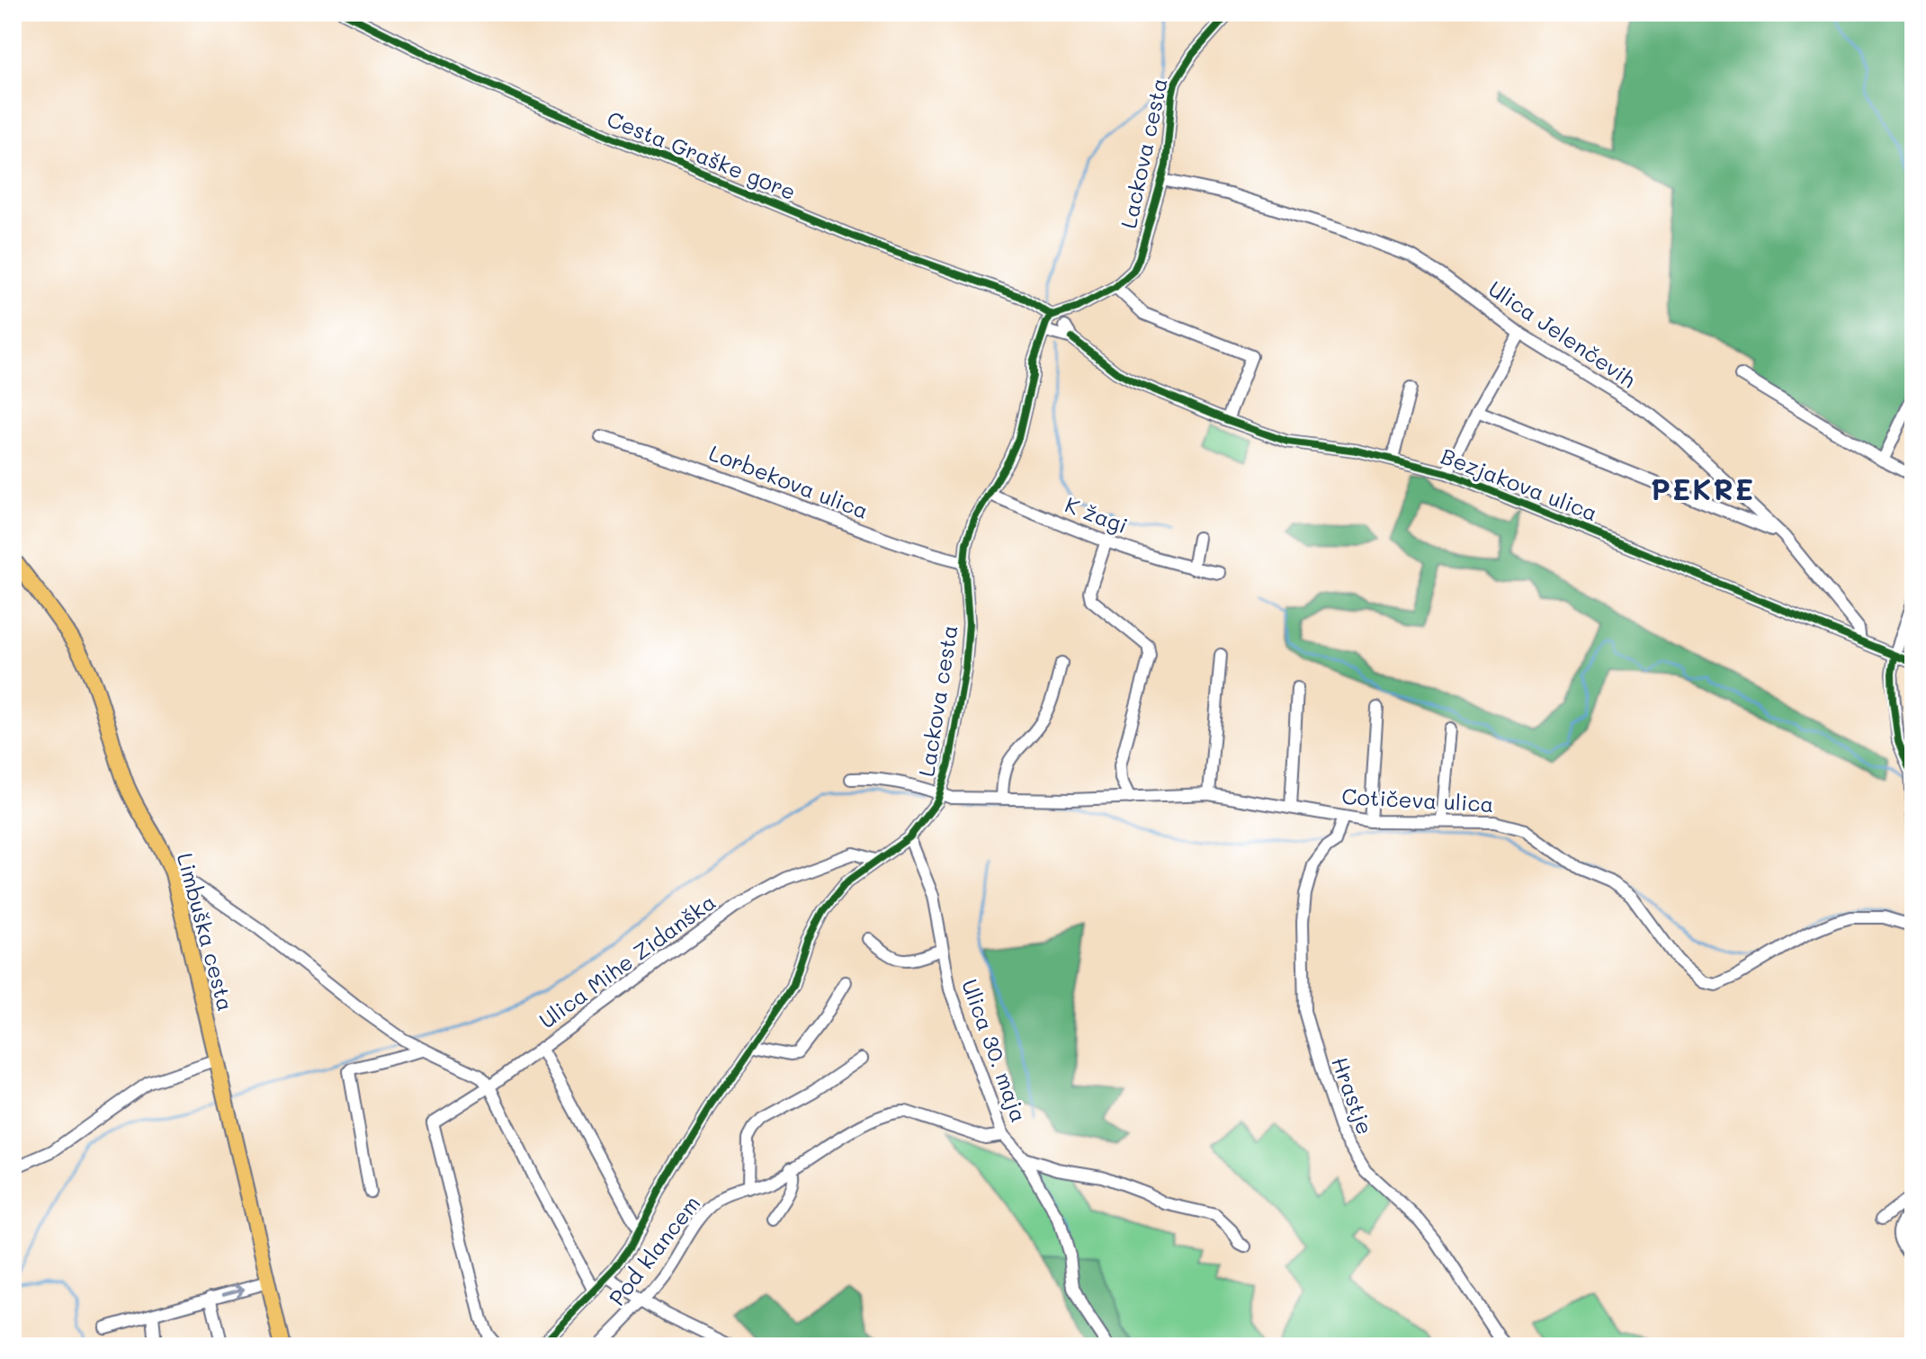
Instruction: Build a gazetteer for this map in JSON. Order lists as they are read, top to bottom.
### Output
{
  "streets": {
    "main road": ["Limbuška cesta"],
    "street": [
      "Lackova cesta",
      "Cesta Graške gore",
      "Ulica Jelenčevih",
      "Lorbekova ulica",
      "Bezjakova ulica",
      "K žagi",
      "Cotičeva ulica",
      "Ulica Mihe Zidanška",
      "Ulica 30. maja",
      "Hrastje",
      "Pod klancem"
    ]
  },
  "crossings": [
    ["Lackova cesta", "Cesta Graške gore"],
    ["Lackova cesta", "Ulica Jelenčevih"],
    ["Lackova cesta", "Lorbekova ulica"],
    ["Lackova cesta", "Bezjakova ulica"],
    ["Lackova cesta", "K žagi"],
    ["Lackova cesta", "Cotičeva ulica"],
    ["Lackova cesta", "Ulica Mihe Zidanška"],
    ["Lackova cesta", "Ulica 30. maja"],
    ["Cesta Graške gore", "Bezjakova ulica"],
    ["Ulica Jelenčevih", "Bezjakova ulica"],
    ["Cotičeva ulica", "Hrastje"],
    ["Ulica 30. maja", "Pod klancem"]
  ],
  "districts": ["PEKRE"]
}
